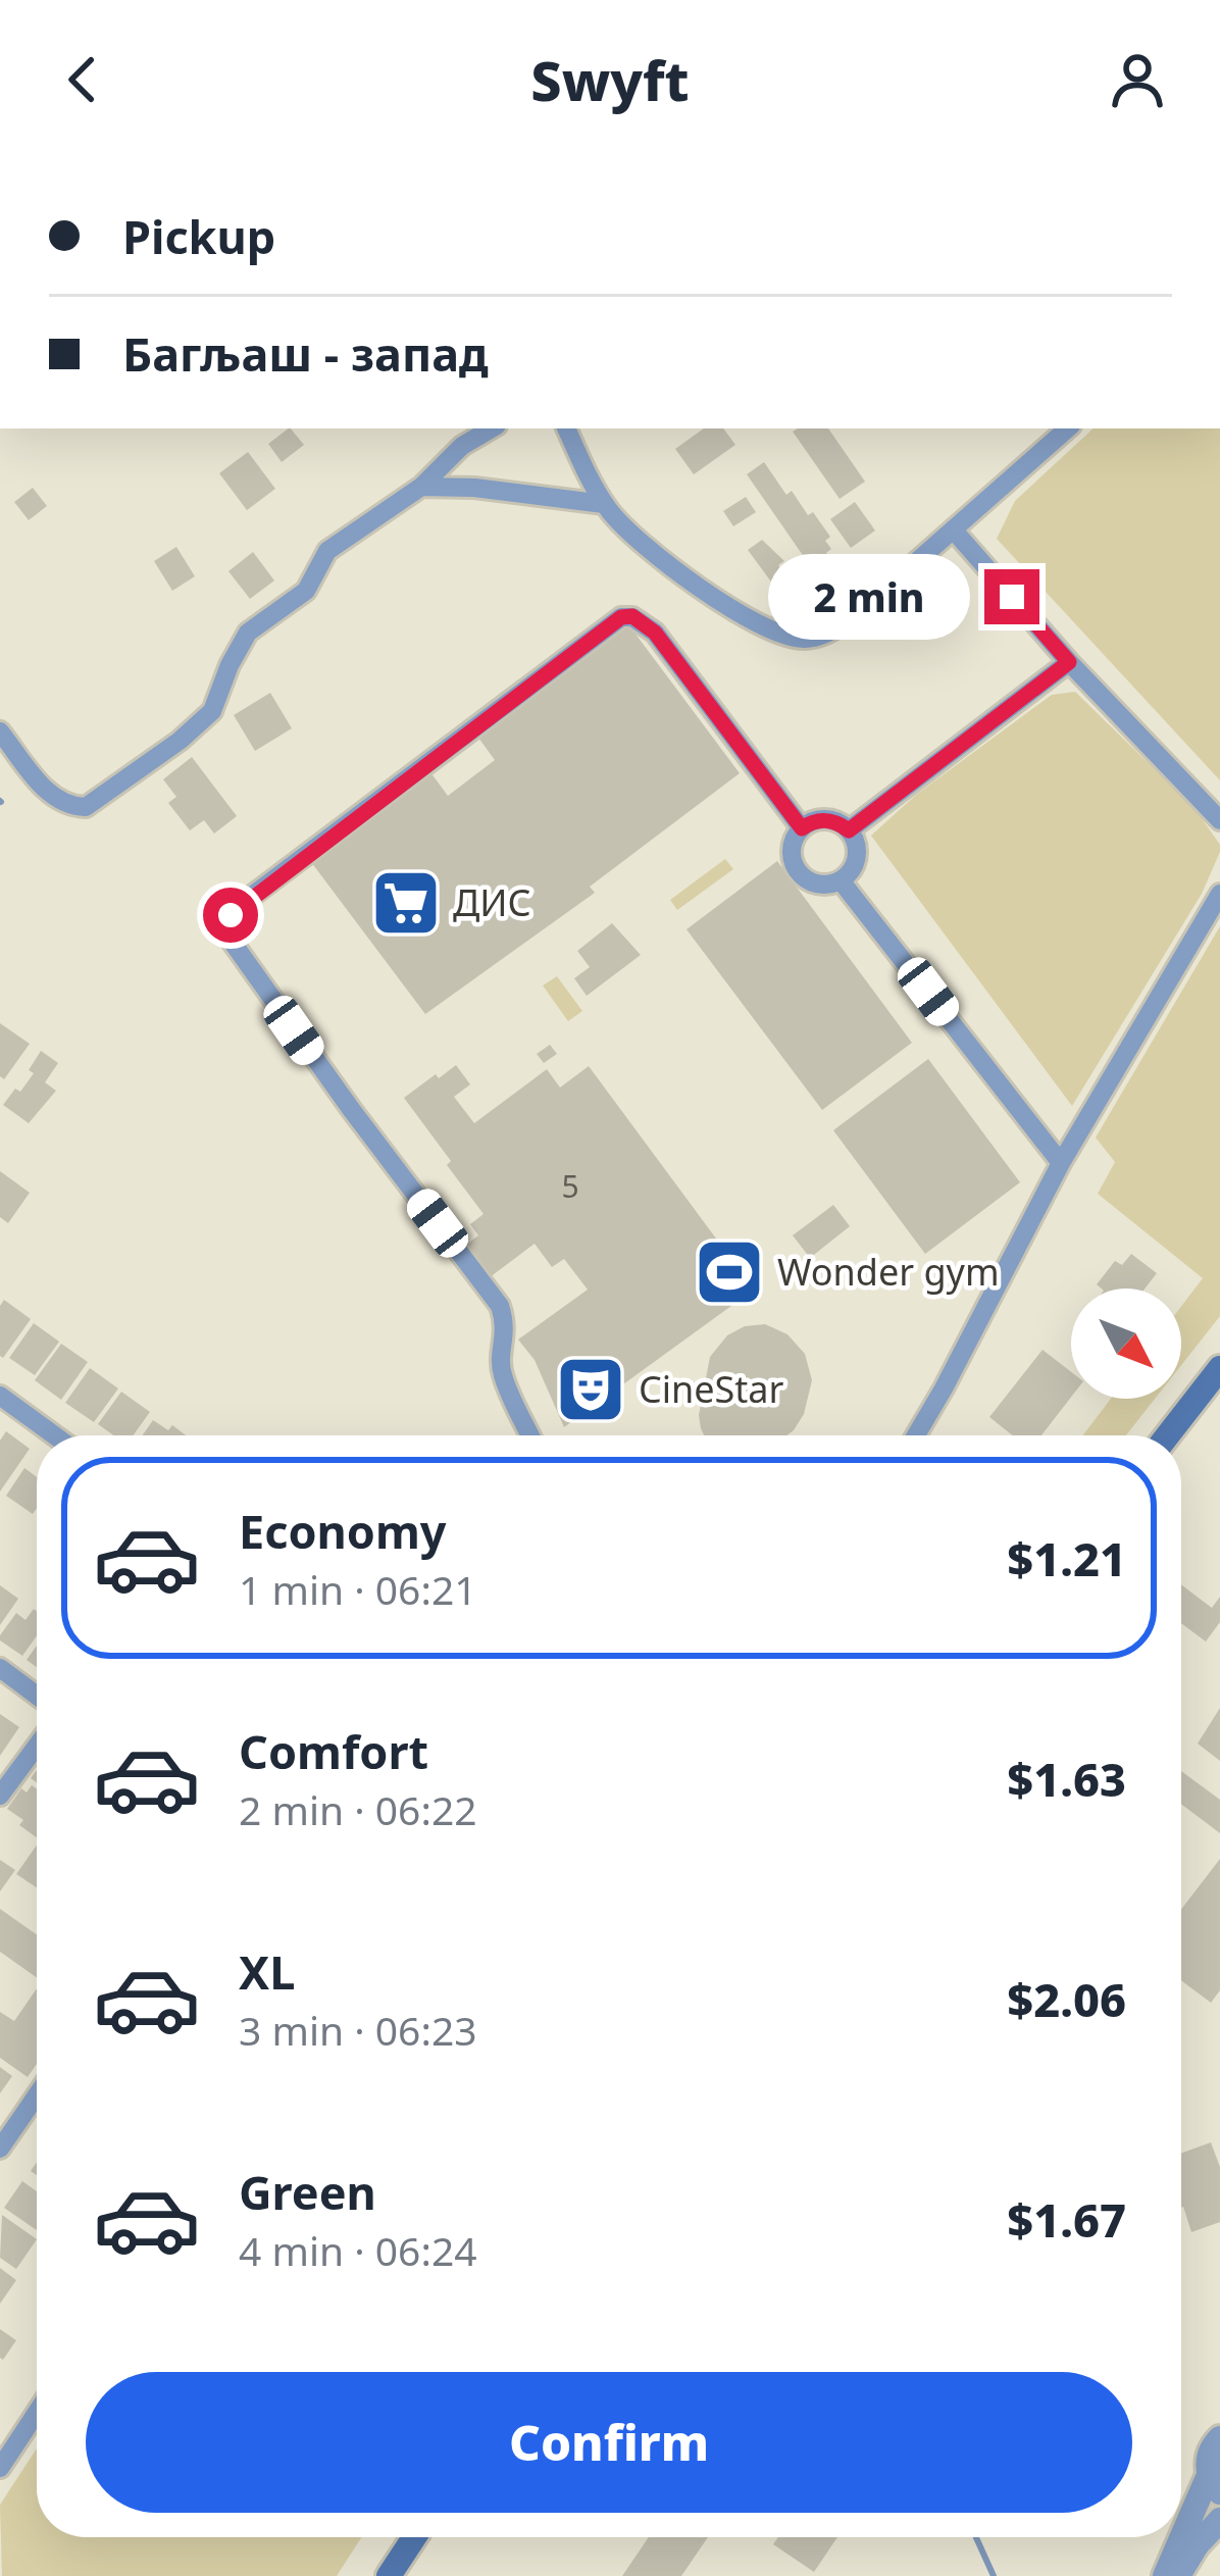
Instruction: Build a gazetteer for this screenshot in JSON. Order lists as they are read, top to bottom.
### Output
{
  "places": {
    "supermarket": ["ДИС"],
    "sports": ["Wonder gym"],
    "theatre": ["CineStar"]
  },
  "house_numbers": ["5"],
  "north": "bottom right",
  "page": {
    "header": "Swyft",
    "banner": ["Pickup", "Багљаш - запад"],
    "bubble": "2 min",
    "list": [
      {
        "name": "Economy",
        "note": "1 min · 06:21",
        "value": "$1.21"
      },
      {
        "name": "Comfort",
        "note": "2 min · 06:22",
        "value": "$1.63"
      },
      {
        "name": "XL",
        "note": "3 min · 06:23",
        "value": "$2.06"
      },
      {
        "name": "Green",
        "note": "4 min · 06:24",
        "value": "$1.67"
      }
    ],
    "buttons": "Confirm"
  }
}
